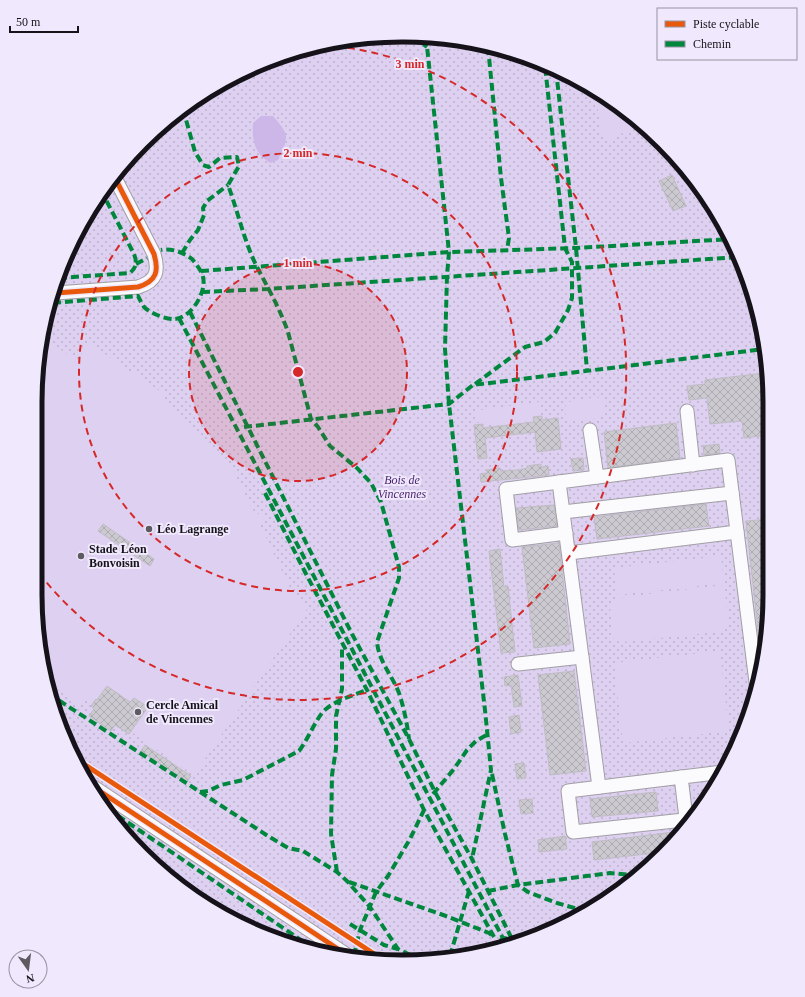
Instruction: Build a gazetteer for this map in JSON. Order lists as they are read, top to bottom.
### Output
{
  "parks": ["Bois de Vincennes"],
  "places": ["Léo Lagrange", "Stade Léon Bonvoisin", "Cercle Amical de Vincennes"],
  "legend": ["Piste cyclable", "Chemin"],
  "scale_bar": "50 m",
  "north": "bottom",
  "rings": ["3 min", "2 min", "1 min"]
}
